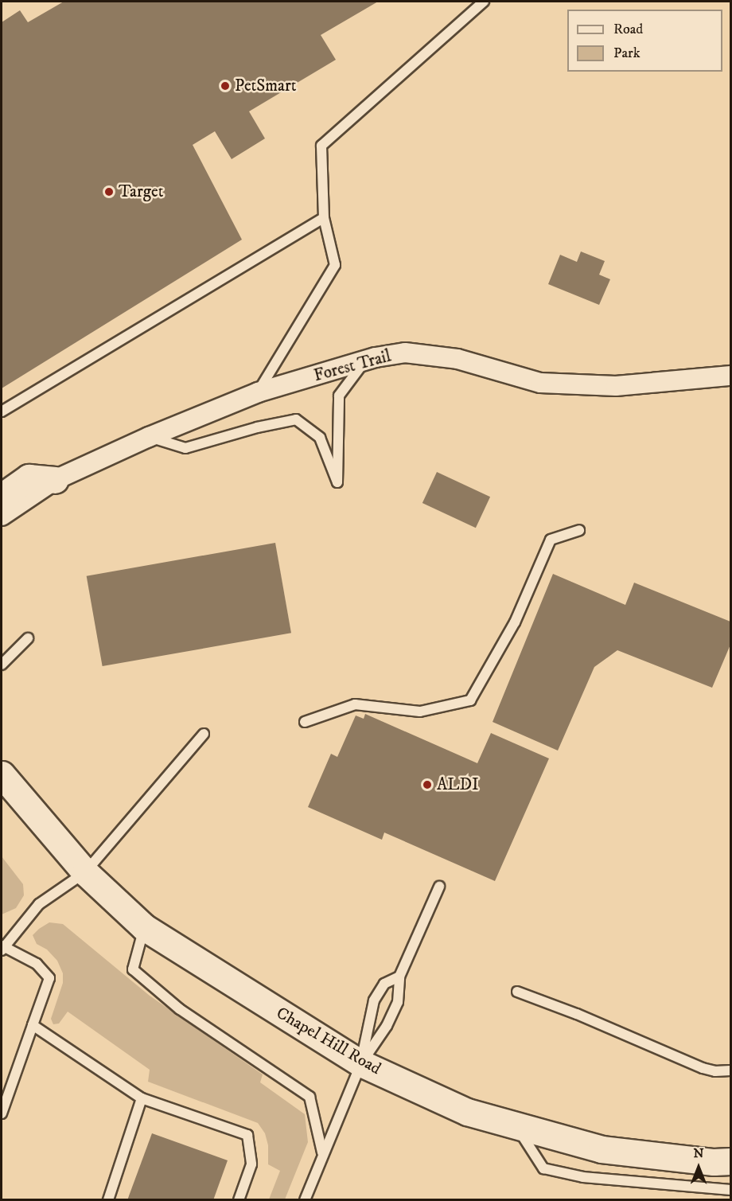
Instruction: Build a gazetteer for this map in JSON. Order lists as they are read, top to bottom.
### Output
{
  "streets": {
    "main road": ["Chapel Hill Road"],
    "street": ["Forest Trail"]
  },
  "places": ["PetSmart", "Target", "ALDI"],
  "legend": ["Road", "Park"],
  "north": "top"
}
